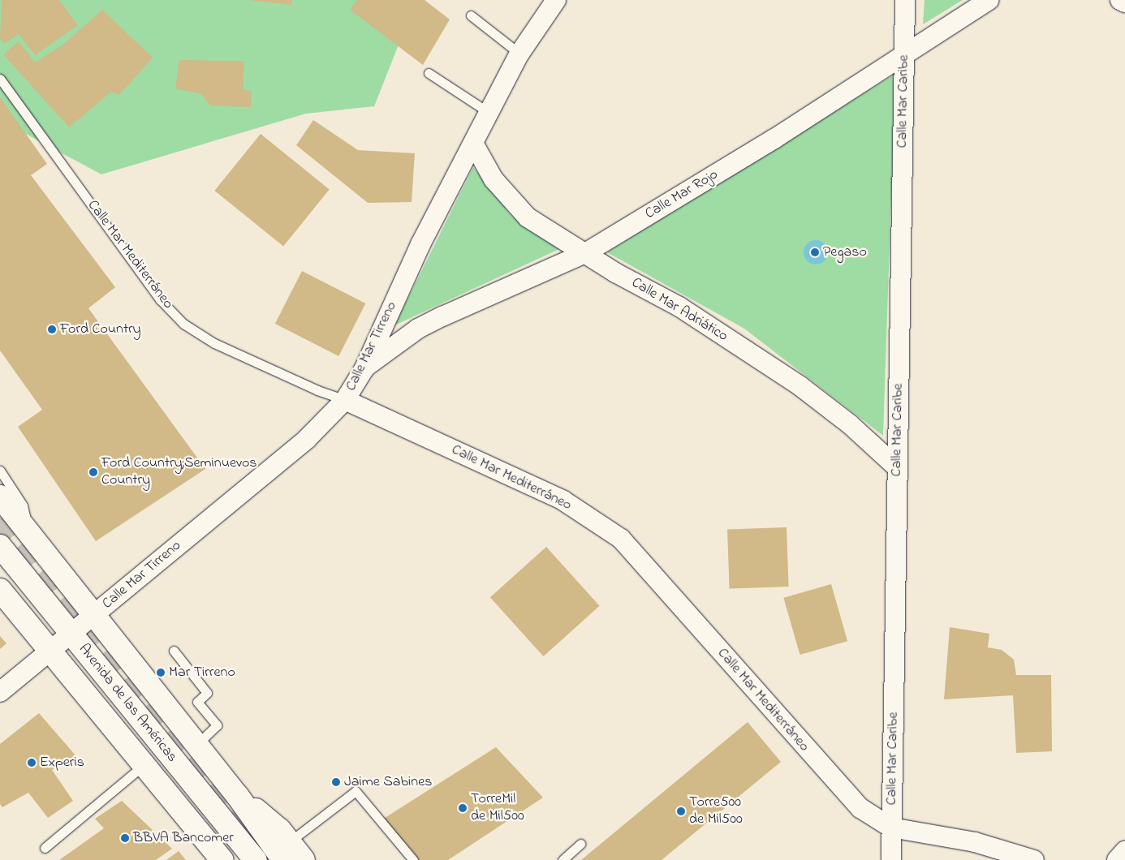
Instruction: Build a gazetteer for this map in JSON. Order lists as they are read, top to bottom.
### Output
{
  "streets": {
    "main road": ["Avenida de las Américas"],
    "street": [
      "Calle Mar Caribe",
      "Calle Mar Rojo",
      "Calle Mar Mediterráneo",
      "Calle Mar Adriático",
      "Calle Mar Tirreno"
    ]
  },
  "crossings": [
    ["Calle Mar Caribe", "Calle Mar Rojo"],
    ["Calle Mar Caribe", "Calle Mar Mediterráneo"],
    ["Calle Mar Caribe", "Calle Mar Adriático"],
    ["Calle Mar Rojo", "Calle Mar Adriático"],
    ["Calle Mar Rojo", "Calle Mar Tirreno"],
    ["Calle Mar Mediterráneo", "Calle Mar Tirreno"],
    ["Calle Mar Adriático", "Calle Mar Tirreno"],
    ["Calle Mar Tirreno", "Avenida de las Américas"]
  ],
  "places": [
    "Pegaso",
    "Ford Country",
    "Ford Country;Seminuevos Country",
    "Mar Tirreno",
    "Experis",
    "Jaime Sabines",
    "TorreMil de Mil500",
    "Torre500 de Mil500",
    "BBVA Bancomer"
  ]
}
